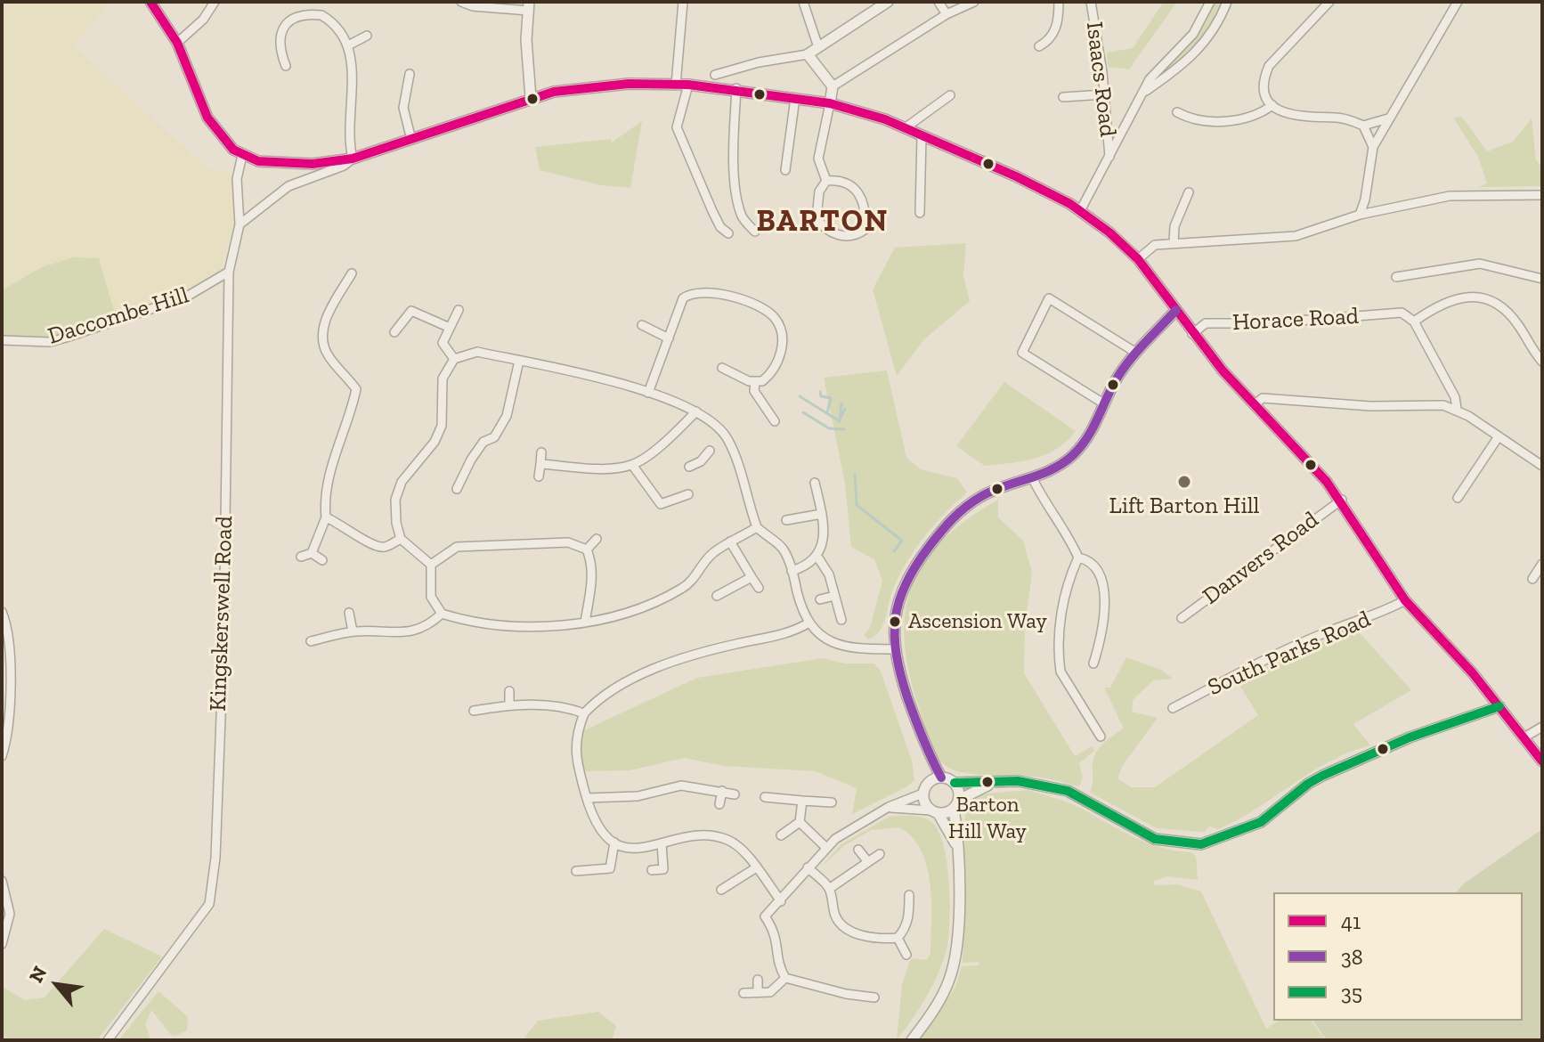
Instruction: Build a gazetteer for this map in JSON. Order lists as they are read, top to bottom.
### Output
{
  "streets": {
    "street": [
      "Isaacs Road",
      "Daccombe Hill",
      "Horace Road",
      "Danvers Road",
      "Kingskerswell Road",
      "South Parks Road"
    ]
  },
  "crossings": [
    ["Daccombe Hill", "Kingskerswell Road"]
  ],
  "districts": ["BARTON"],
  "places": ["Lift Barton Hill", "Ascension Way", "Barton Hill Way"],
  "lines": ["transit line 41", "transit line 38", "transit line 35"],
  "legend": ["41", "38", "35"],
  "north": "top left"
}
